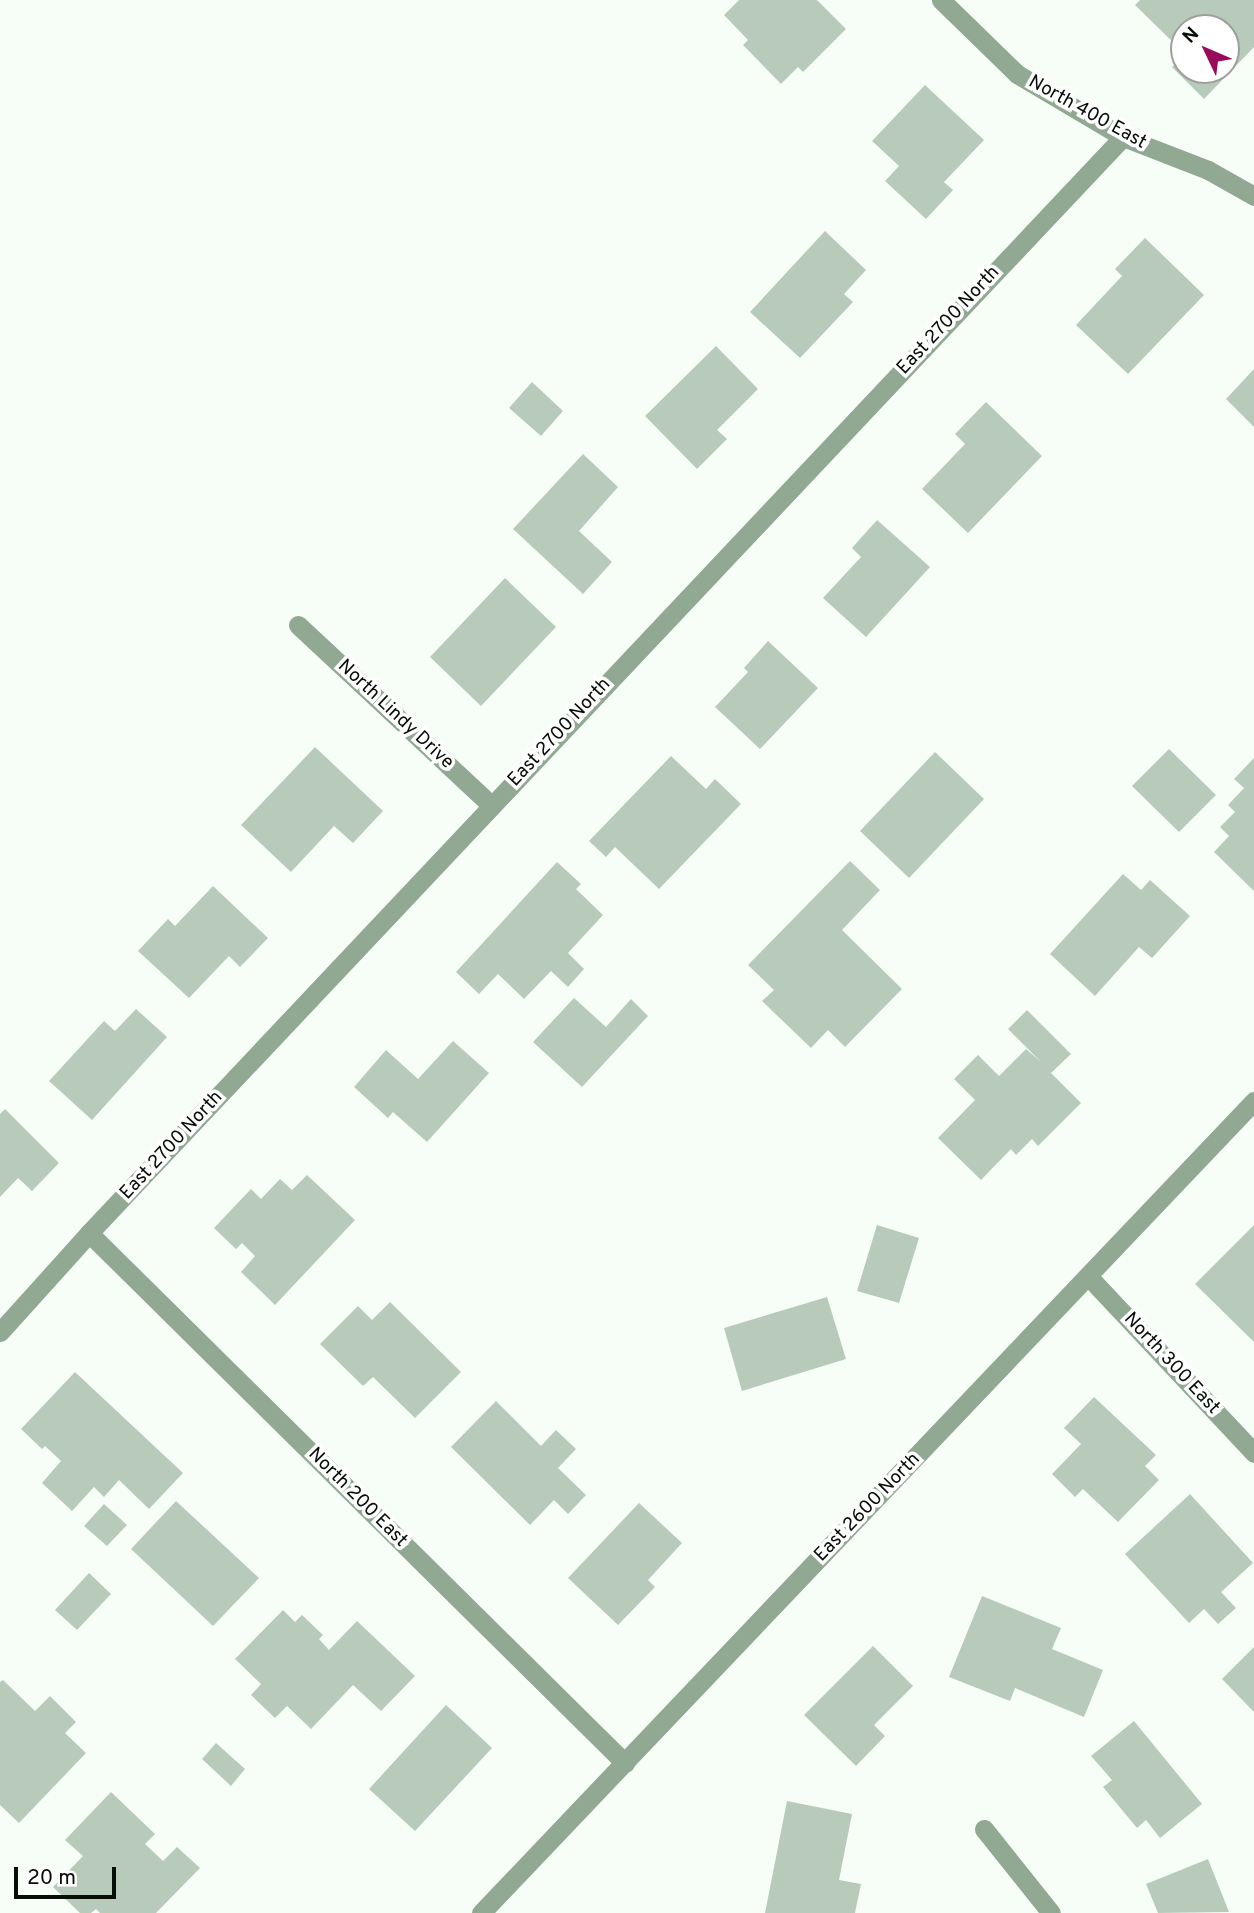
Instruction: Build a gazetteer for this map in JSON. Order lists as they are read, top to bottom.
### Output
{
  "streets": {
    "street": [
      "North 400 East",
      "East 2700 North",
      "North Lindy Drive",
      "North 300 East",
      "North 200 East",
      "East 2600 North"
    ]
  },
  "crossings": [
    ["North 400 East", "East 2700 North"],
    ["East 2700 North", "North Lindy Drive"],
    ["East 2700 North", "North 200 East"],
    ["North 300 East", "East 2600 North"],
    ["North 200 East", "East 2600 North"]
  ],
  "scale_bar": "20 m",
  "north": "top left"
}
